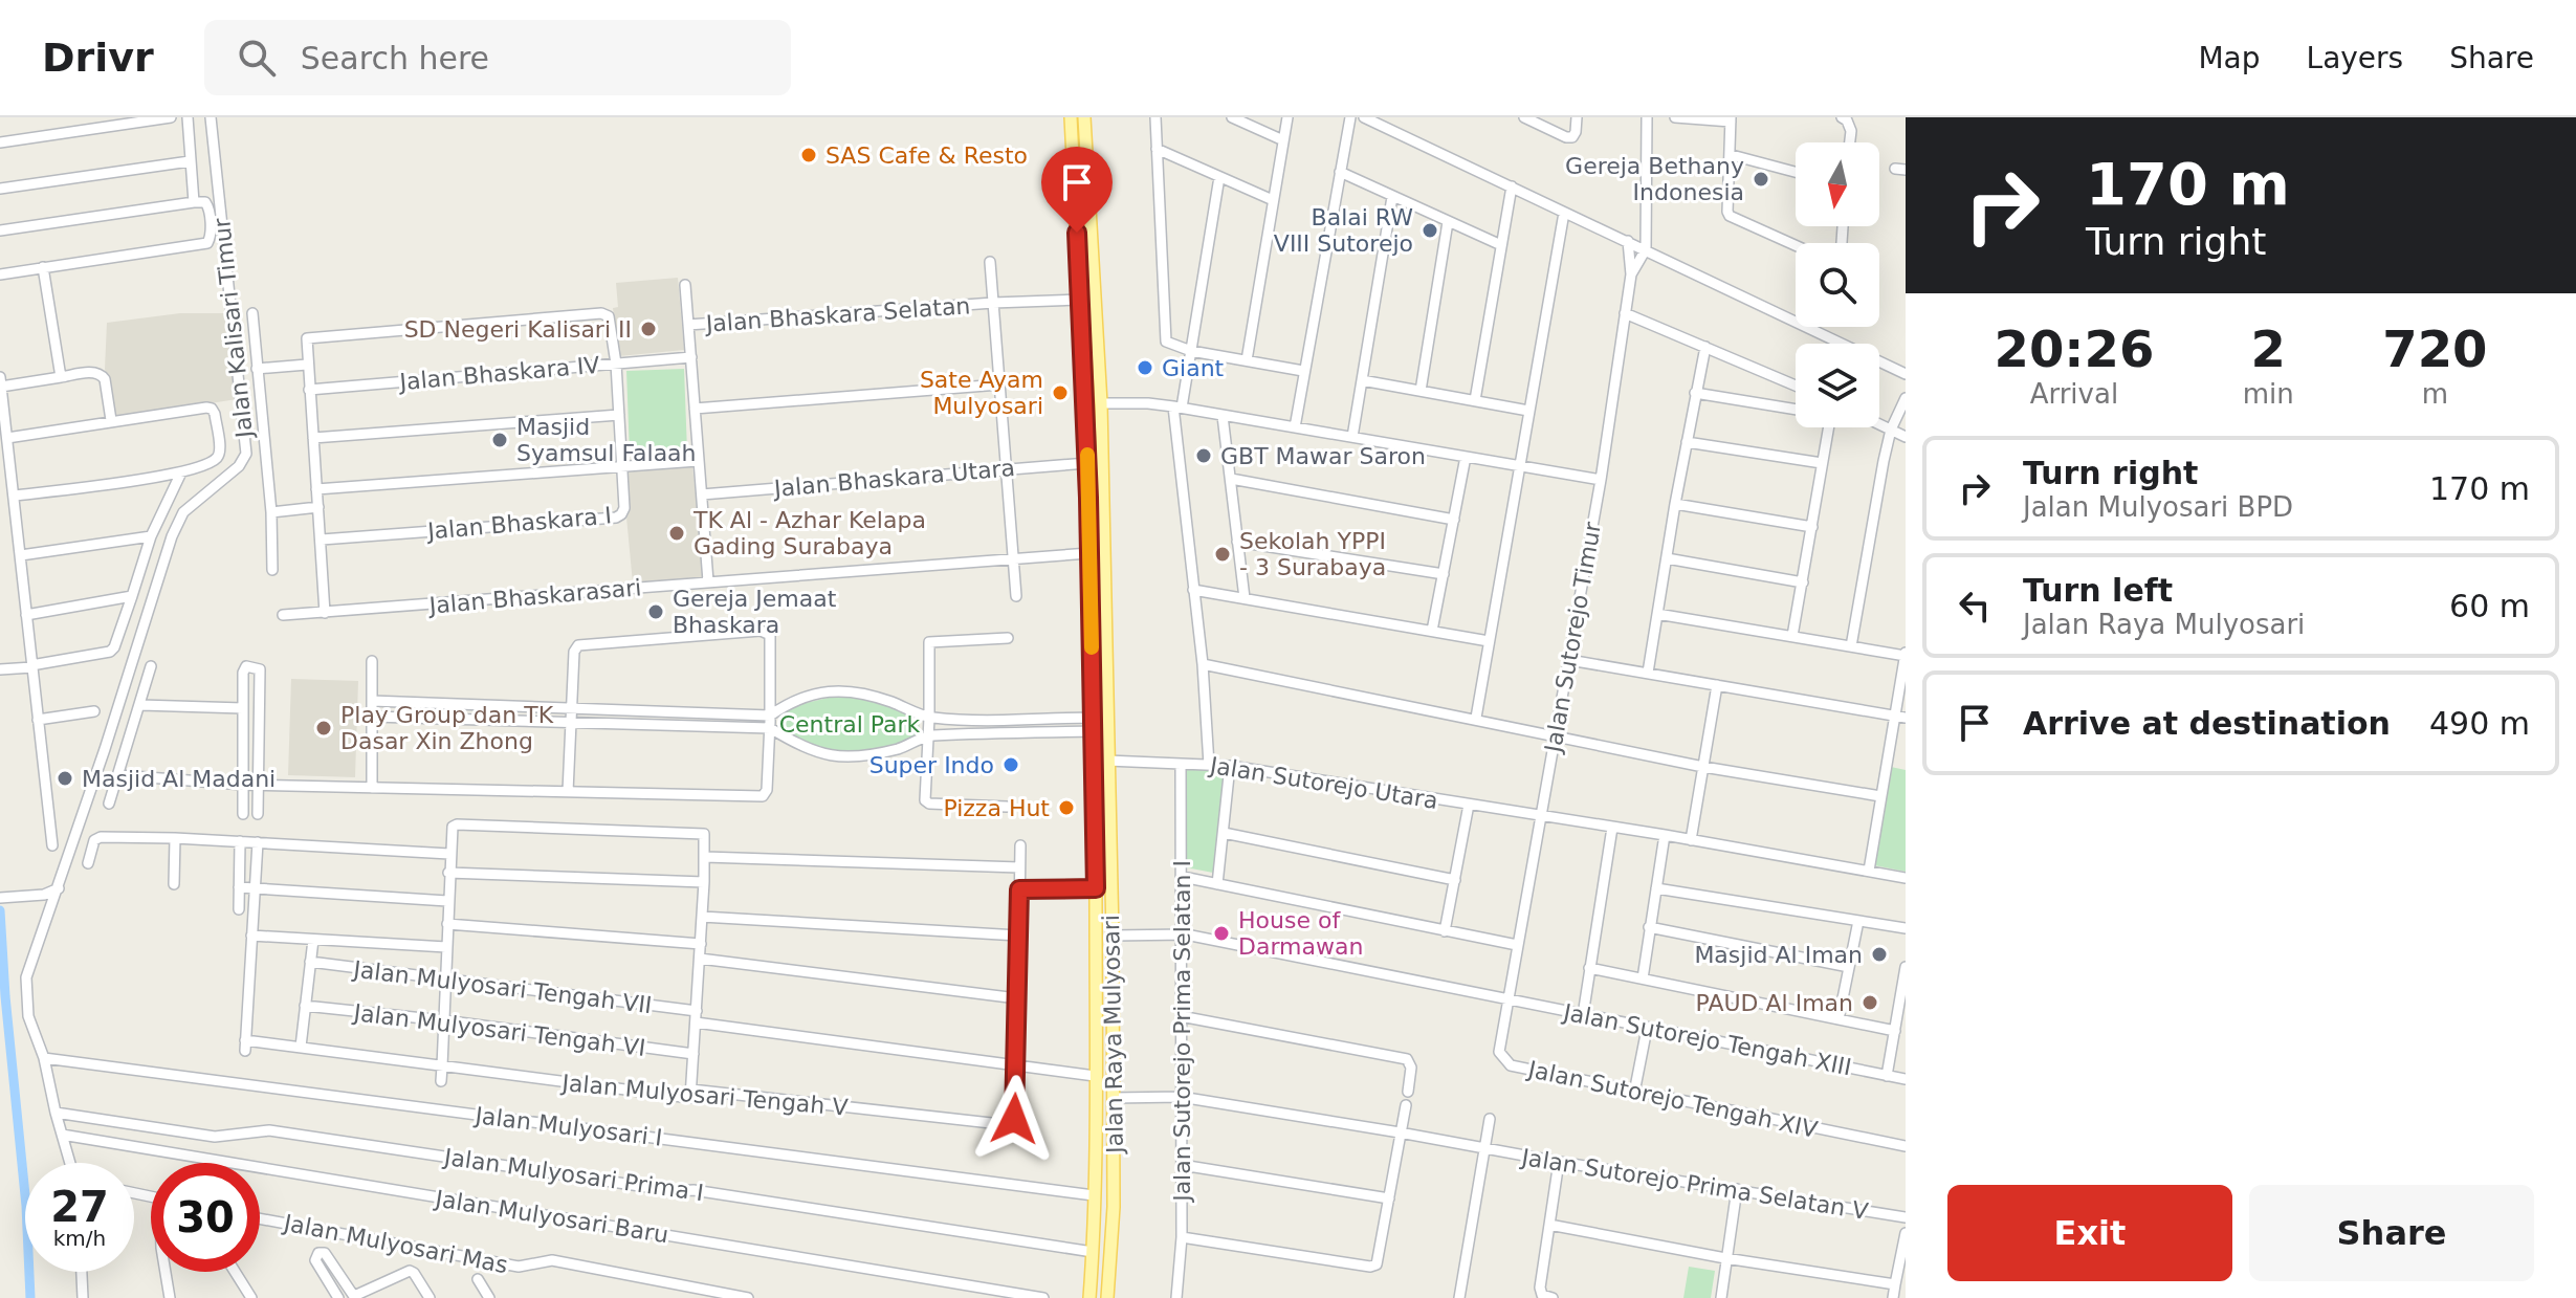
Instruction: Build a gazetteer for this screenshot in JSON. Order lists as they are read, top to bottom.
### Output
{
  "streets": {
    "main road": ["Jalan Raya Mulyosari"],
    "street": [
      "Jalan Bhaskara Selatan",
      "Jalan Kalisari Timur",
      "Jalan Bhaskara IV",
      "Jalan Bhaskara Utara",
      "Jalan Bhaskara I",
      "Jalan Bhaskarasari",
      "Jalan Sutorejo Timur",
      "Jalan Sutorejo Utara",
      "Jalan Mulyosari Tengah VII",
      "Jalan Mulyosari Tengah VI",
      "Jalan Sutorejo Prima Selatan I",
      "Jalan Sutorejo Tengah XIII",
      "Jalan Mulyosari Tengah V",
      "Jalan Sutorejo Tengah XIV",
      "Jalan Mulyosari I",
      "Jalan Mulyosari Prima I",
      "Jalan Sutorejo Prima Selatan V",
      "Jalan Mulyosari Baru",
      "Jalan Mulyosari Mas"
    ]
  },
  "crossings": [
    ["Jalan Bhaskara Selatan", "Jalan Bhaskara IV"],
    ["Jalan Bhaskara Selatan", "Jalan Bhaskara Utara"],
    ["Jalan Bhaskara Selatan", "Jalan Bhaskarasari"],
    ["Jalan Bhaskara Selatan", "Jalan Raya Mulyosari"],
    ["Jalan Kalisari Timur", "Jalan Mulyosari I"],
    ["Jalan Kalisari Timur", "Jalan Mulyosari Prima I"],
    ["Jalan Kalisari Timur", "Jalan Mulyosari Baru"],
    ["Jalan Bhaskara IV", "Jalan Bhaskara I"],
    ["Jalan Bhaskara Utara", "Jalan Raya Mulyosari"],
    ["Jalan Bhaskarasari", "Jalan Raya Mulyosari"],
    ["Jalan Sutorejo Timur", "Jalan Sutorejo Utara"],
    ["Jalan Sutorejo Timur", "Jalan Sutorejo Tengah XIII"],
    ["Jalan Sutorejo Timur", "Jalan Sutorejo Tengah XIV"],
    ["Jalan Sutorejo Utara", "Jalan Sutorejo Prima Selatan I"],
    ["Jalan Sutorejo Utara", "Jalan Raya Mulyosari"],
    ["Jalan Mulyosari Tengah VII", "Jalan Raya Mulyosari"],
    ["Jalan Mulyosari Tengah VII", "Jalan Mulyosari Tengah V"],
    ["Jalan Sutorejo Prima Selatan I", "Jalan Sutorejo Tengah XIII"],
    ["Jalan Sutorejo Prima Selatan I", "Jalan Sutorejo Prima Selatan V"],
    ["Jalan Raya Mulyosari", "Jalan Sutorejo Tengah XIII"],
    ["Jalan Raya Mulyosari", "Jalan Mulyosari I"],
    ["Jalan Raya Mulyosari", "Jalan Mulyosari Prima I"],
    ["Jalan Raya Mulyosari", "Jalan Sutorejo Prima Selatan V"],
    ["Jalan Sutorejo Tengah XIII", "Jalan Sutorejo Tengah XIV"]
  ],
  "parks": ["Central Park"],
  "places": [
    "SAS Cafe & Resto",
    "Gereja Bethany Indonesia",
    "Balai RW VIII Sutorejo",
    "SD Negeri Kalisari II",
    "Giant",
    "Sate Ayam Mulyosari",
    "Masjid Syamsul Falaah",
    "GBT Mawar Saron",
    "TK Al - Azhar Kelapa Gading Surabaya",
    "Sekolah YPPI - 3 Surabaya",
    "Gereja Jemaat Bhaskara",
    "Play Group dan TK Dasar Xin Zhong",
    "Super Indo",
    "Masjid Al Madani",
    "Pizza Hut",
    "House of Darmawan",
    "Masjid Al Iman",
    "PAUD Al Iman"
  ],
  "north": "bottom",
  "page": {
    "header": "Drivr",
    "search": "Search here",
    "nav": ["Map", "Layers", "Share"],
    "turn": ["170 m", "Turn right"],
    "eta": [
      "20:26",
      "Arrival",
      "2",
      "min",
      "720",
      "m"
    ],
    "list": [
      {
        "name": "Turn right",
        "note": "Jalan Mulyosari BPD",
        "value": "170 m"
      },
      {
        "name": "Turn left",
        "note": "Jalan Raya Mulyosari",
        "value": "60 m"
      },
      {
        "name": "Arrive at destination",
        "value": "490 m"
      }
    ],
    "speed": "27 km/h",
    "limit": "30",
    "buttons": ["Exit", "Share"]
  }
}
